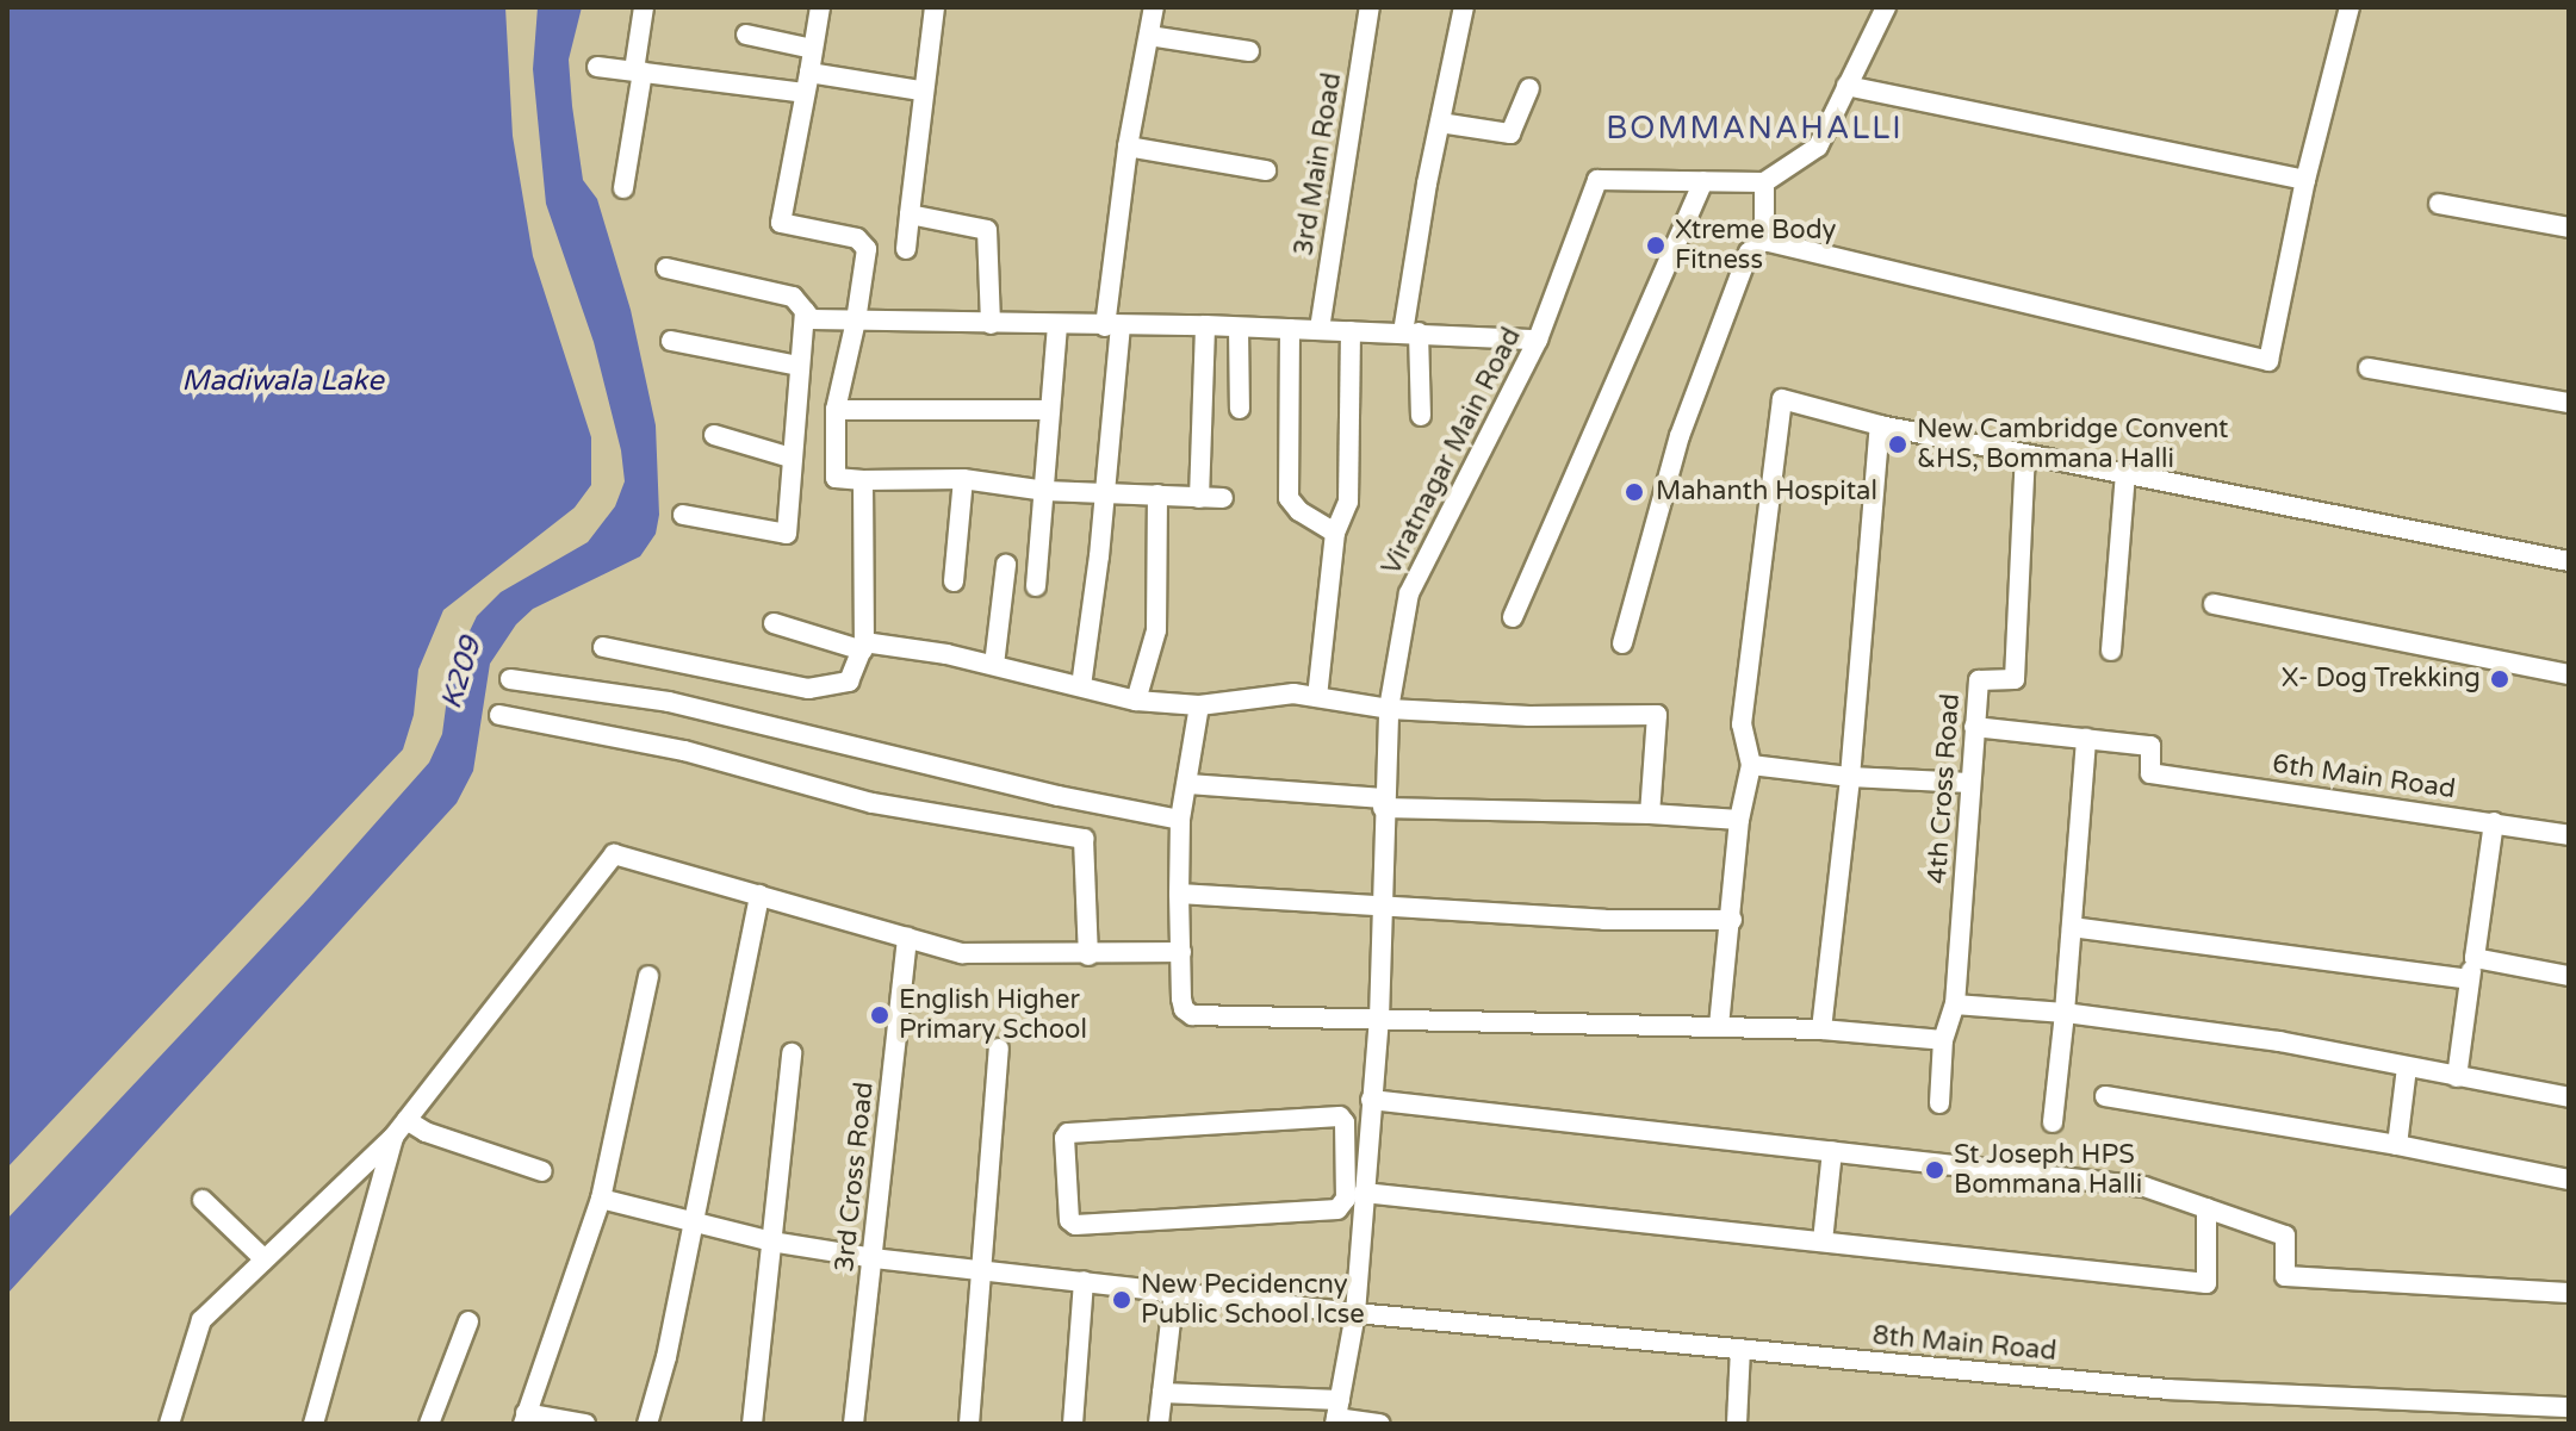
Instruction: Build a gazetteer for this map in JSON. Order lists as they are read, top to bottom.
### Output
{
  "streets": {
    "street": [
      "3rd Main Road",
      "Viratnagar Main Road",
      "6th Main Road",
      "4th Cross Road",
      "3rd Cross Road",
      "8th Main Road"
    ]
  },
  "crossings": [
    ["Viratnagar Main Road", "8th Main Road"],
    ["3rd Cross Road", "8th Main Road"]
  ],
  "districts": ["BOMMANAHALLI"],
  "water": ["Madiwala Lake", "K209"],
  "places": [
    "Xtreme Body Fitness",
    "New Cambridge Convent &HS, Bommana Halli",
    "Mahanth Hospital",
    "X- Dog Trekking",
    "English Higher Primary School",
    "St Joseph HPS Bommana Halli",
    "New Pecidencny Public School Icse"
  ]
}
